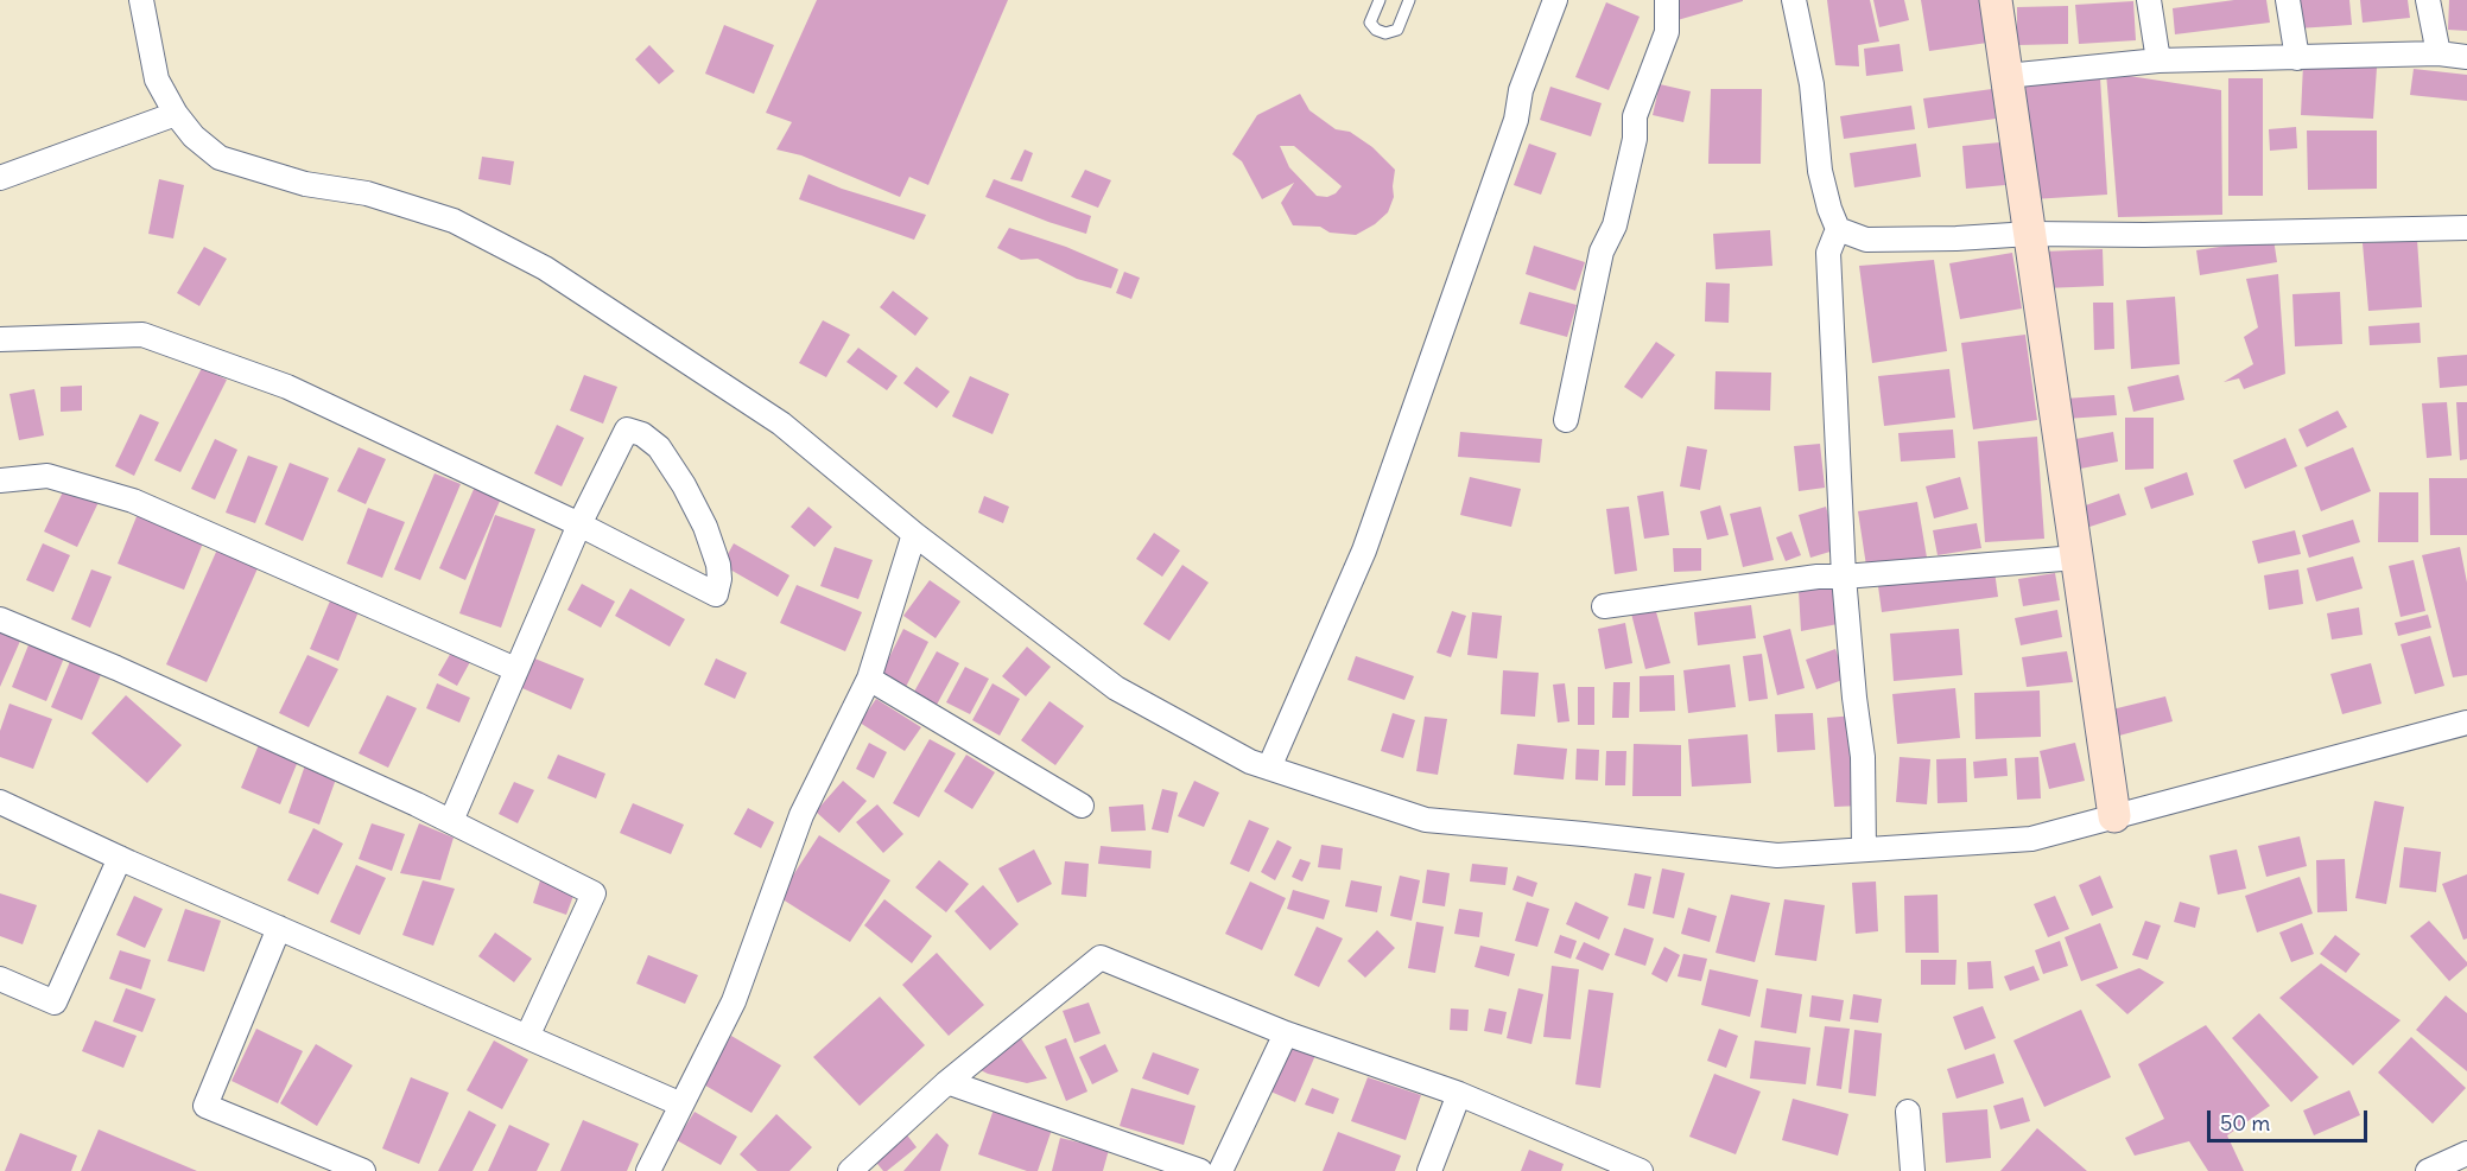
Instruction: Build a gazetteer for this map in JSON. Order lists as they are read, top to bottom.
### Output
{
  "scale_bar": "50 m"
}
